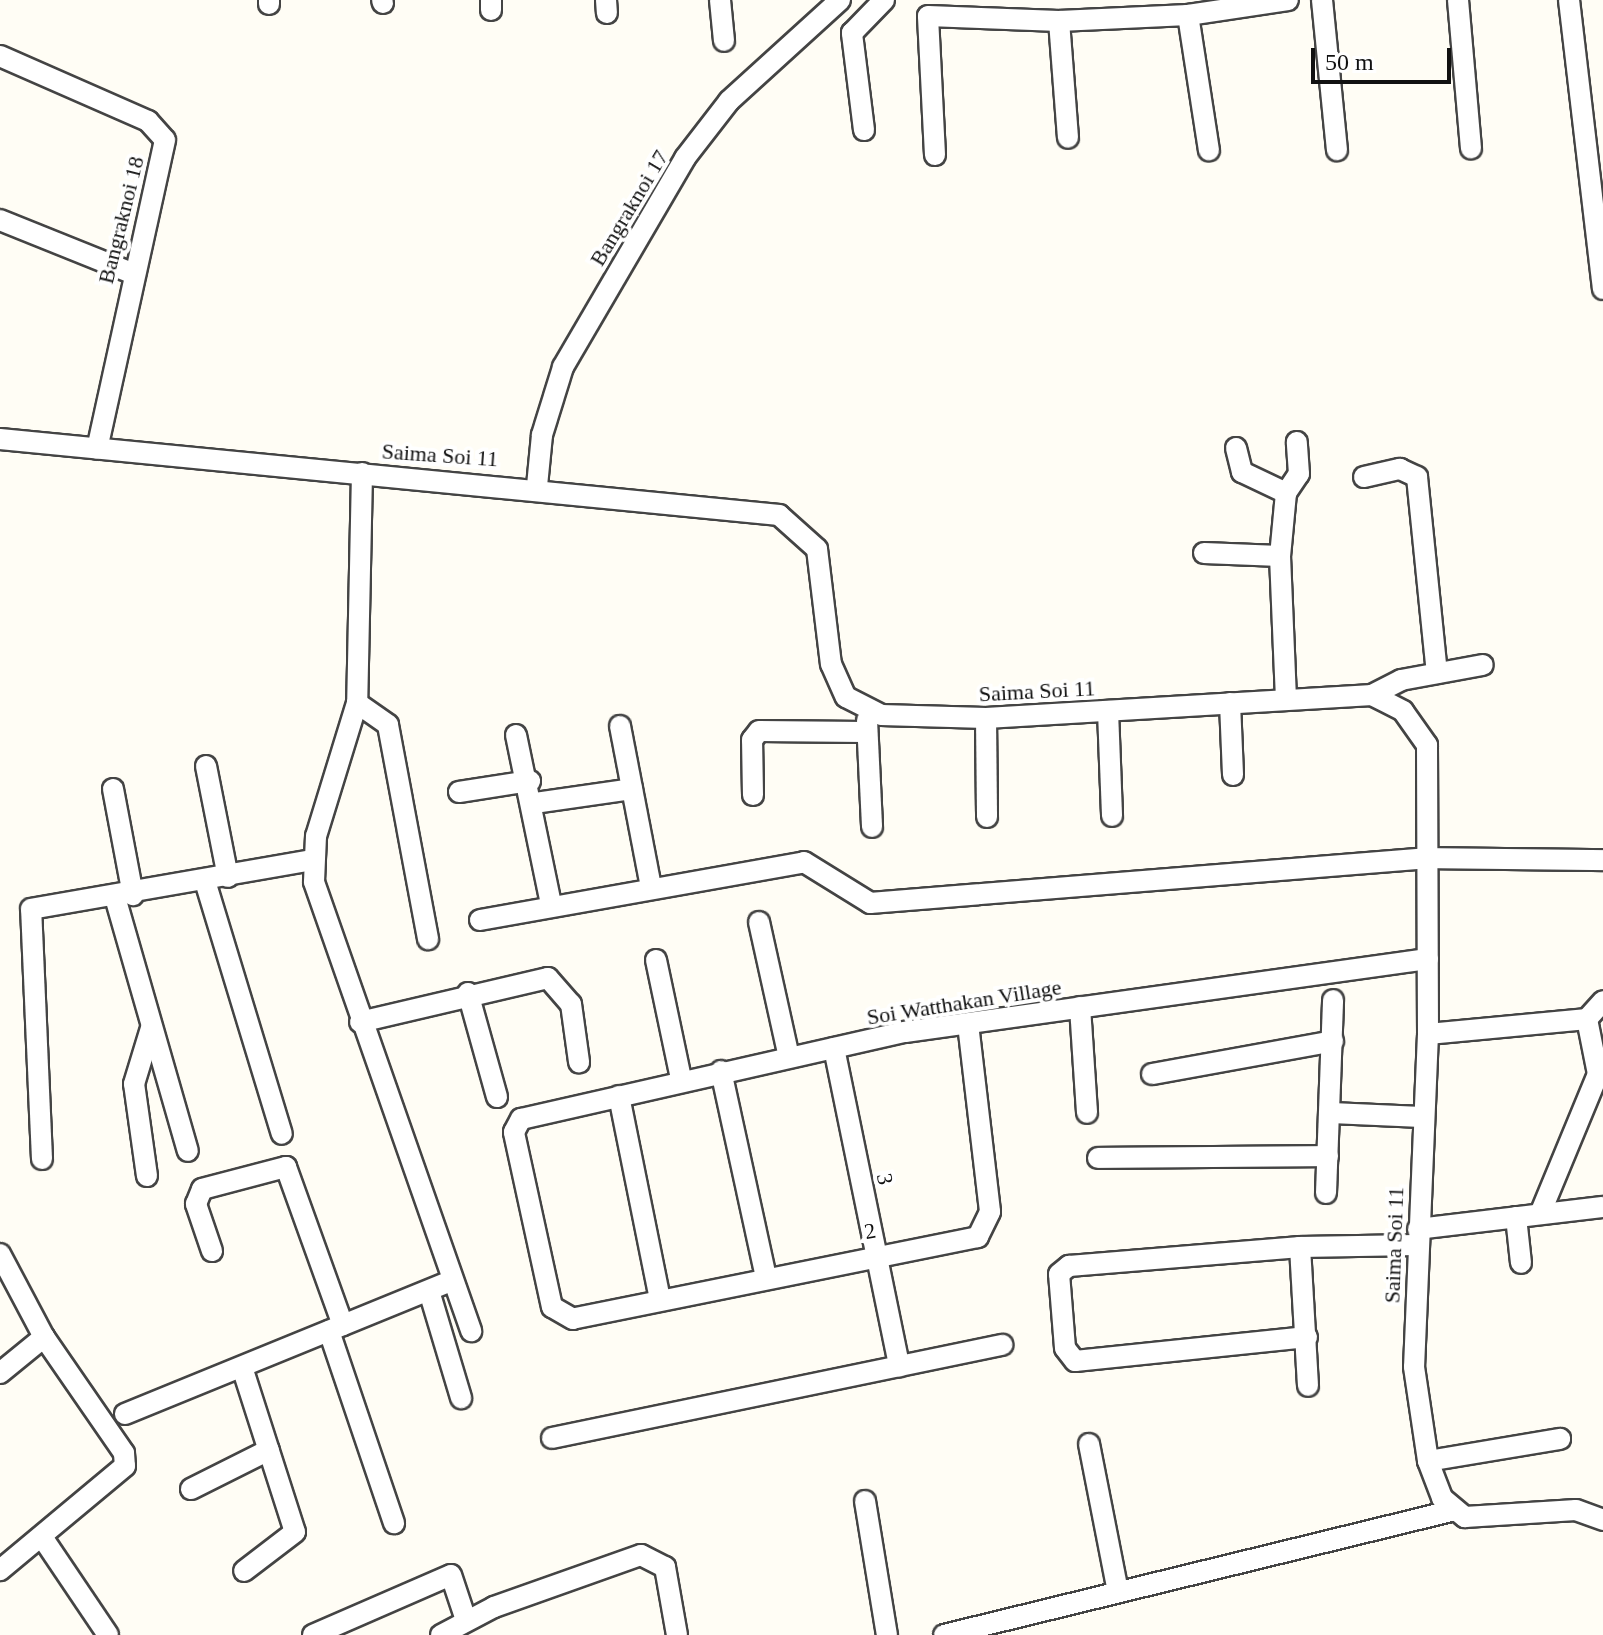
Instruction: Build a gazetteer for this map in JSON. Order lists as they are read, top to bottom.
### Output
{
  "streets": {
    "street": [
      "Bangraknoi 17",
      "Bangraknoi 18",
      "Saima Soi 11",
      "Soi Watthakan Village",
      "3",
      "2"
    ]
  },
  "crossings": [
    ["Bangraknoi 17", "Saima Soi 11"],
    ["Bangraknoi 18", "Saima Soi 11"],
    ["Saima Soi 11", "Soi Watthakan Village"],
    ["Soi Watthakan Village", "3"],
    ["Soi Watthakan Village", "2"],
    ["3", "2"]
  ],
  "scale_bar": "50 m"
}
